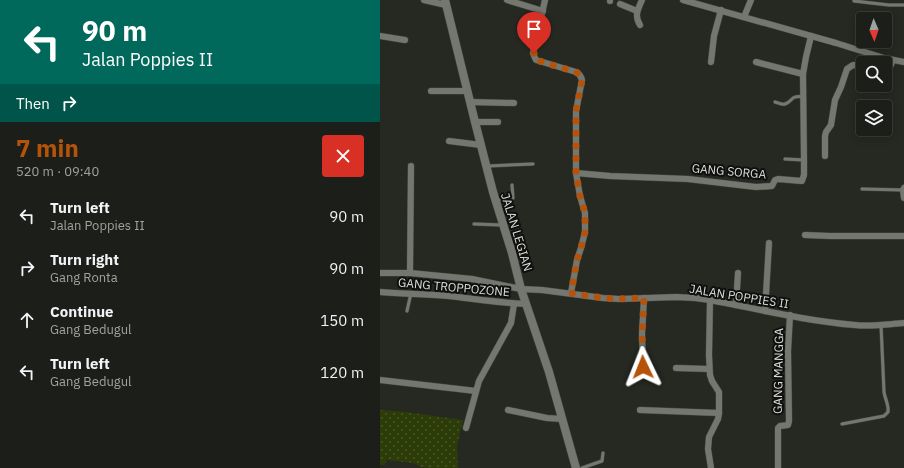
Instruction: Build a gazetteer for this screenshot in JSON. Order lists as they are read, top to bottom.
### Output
{
  "streets": {
    "main road": ["JALAN LEGIAN"],
    "street": [
      "GANG SORGA",
      "GANG TROPPOZONE",
      "JALAN POPPIES II",
      "GANG MANGGA"
    ]
  },
  "crossings": [
    ["JALAN LEGIAN", "GANG TROPPOZONE"],
    ["JALAN LEGIAN", "JALAN POPPIES II"],
    ["JALAN POPPIES II", "GANG MANGGA"]
  ],
  "north": "bottom",
  "page": {
    "turn": ["90 m", "Jalan Poppies II"],
    "then": "Then",
    "heading": ["7 min", "520 m · 09:40"],
    "list": [
      {
        "name": "Turn left",
        "note": "Jalan Poppies II",
        "value": "90 m"
      },
      {
        "name": "Turn right",
        "note": "Gang Ronta",
        "value": "90 m"
      },
      {
        "name": "Continue",
        "note": "Gang Bedugul",
        "value": "150 m"
      },
      {
        "name": "Turn left",
        "note": "Gang Bedugul",
        "value": "120 m"
      }
    ]
  }
}
